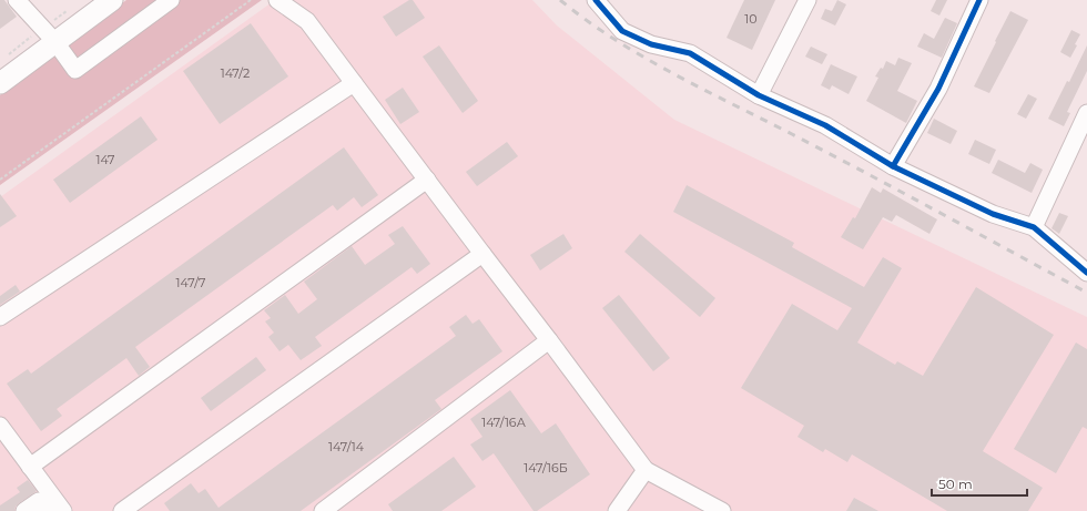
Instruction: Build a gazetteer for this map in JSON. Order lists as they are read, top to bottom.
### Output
{
  "house_numbers": [
    "10",
    "147/2",
    "147",
    "147/7",
    "147/16А",
    "147/14",
    "147/16Б"
  ],
  "scale_bar": "50 m"
}
